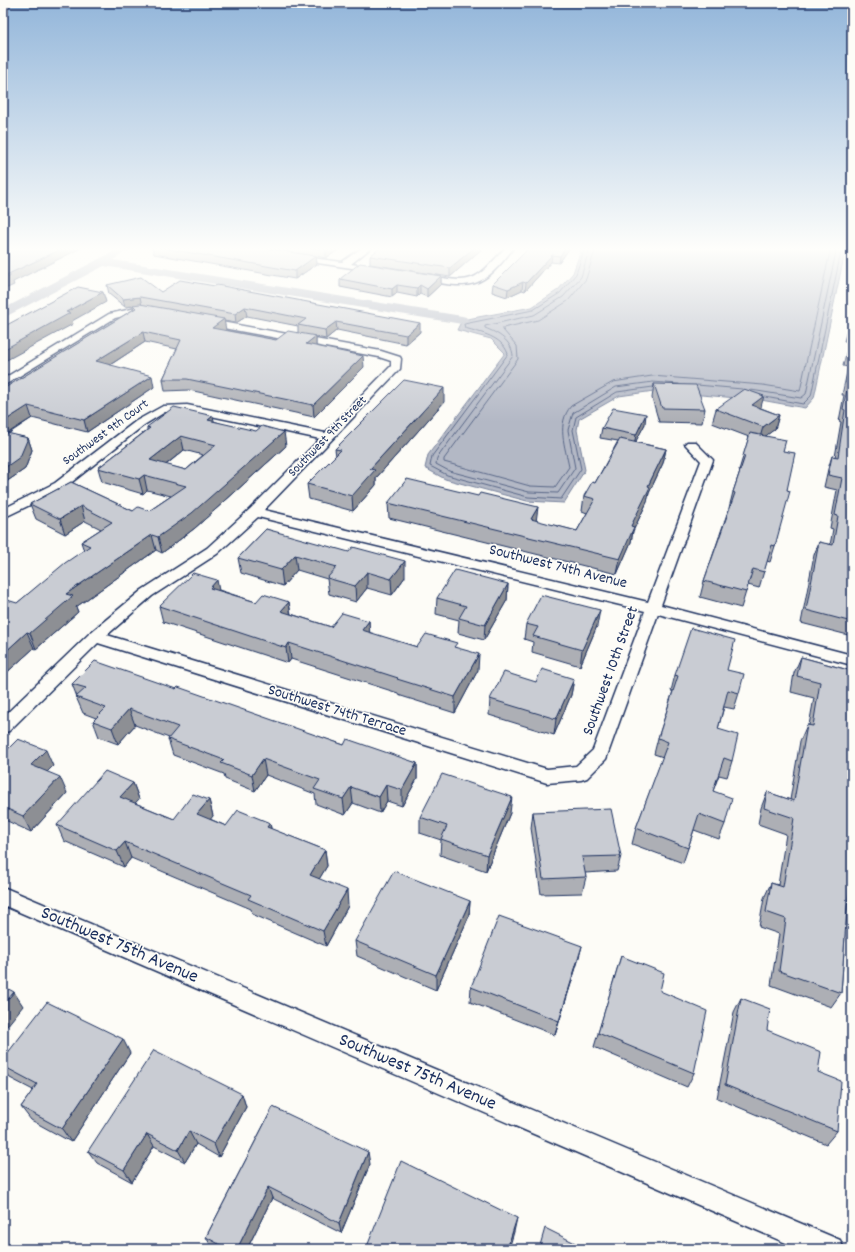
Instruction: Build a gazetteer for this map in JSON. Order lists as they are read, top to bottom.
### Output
{
  "streets": {
    "street": [
      "Southwest 9th Court",
      "Southwest 9th Street",
      "Southwest 74th Avenue",
      "Southwest 10th Street",
      "Southwest 74th Terrace",
      "Southwest 75th Avenue"
    ]
  },
  "crossings": [
    ["Southwest 9th Court", "Southwest 9th Street"],
    ["Southwest 9th Street", "Southwest 74th Avenue"],
    ["Southwest 9th Street", "Southwest 74th Terrace"],
    ["Southwest 74th Avenue", "Southwest 10th Street"],
    ["Southwest 10th Street", "Southwest 74th Terrace"]
  ]
}
